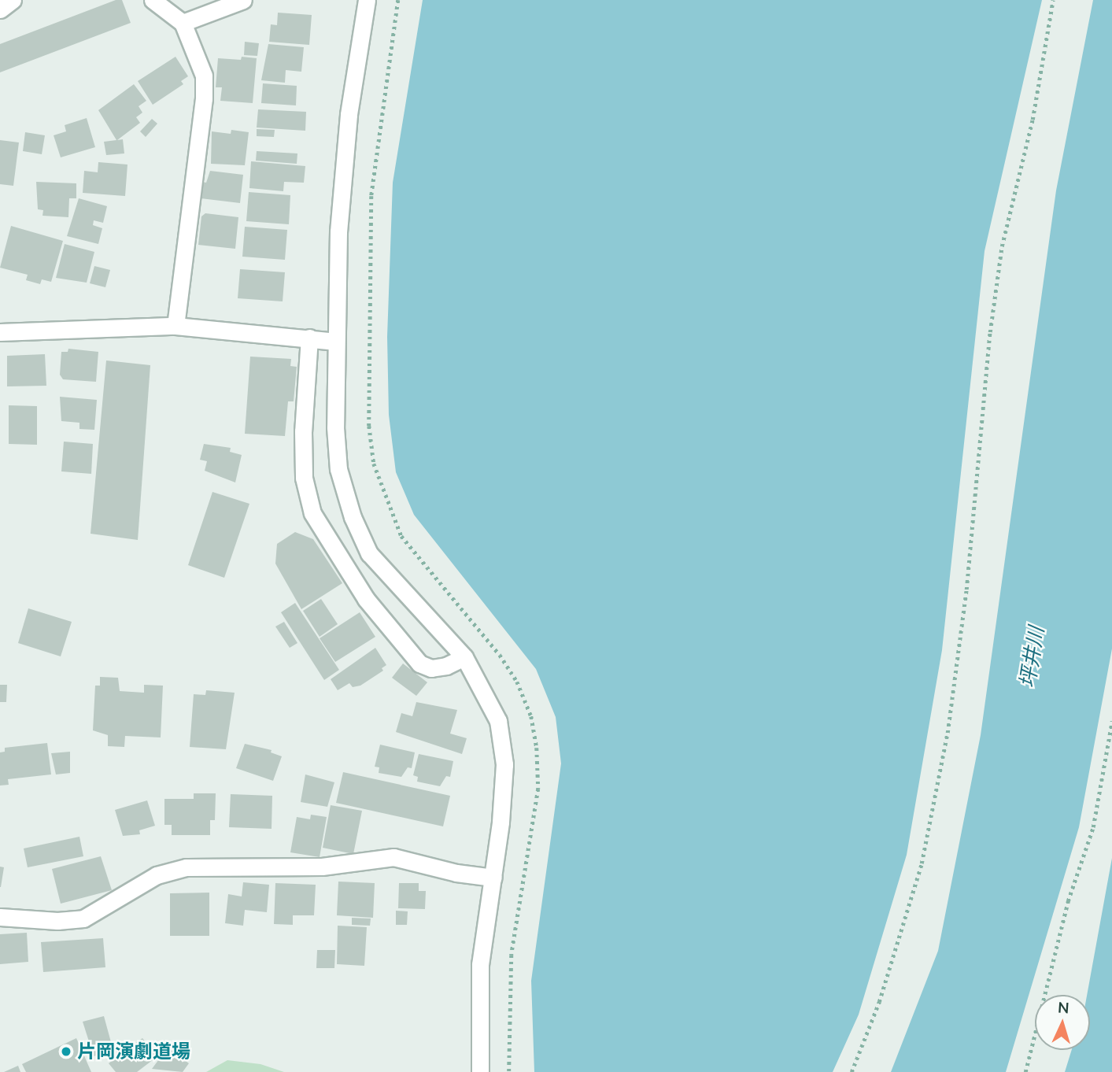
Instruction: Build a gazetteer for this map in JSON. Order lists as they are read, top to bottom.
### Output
{
  "water": ["坪井川"],
  "places": ["片岡演劇道場"],
  "north": "top"
}
